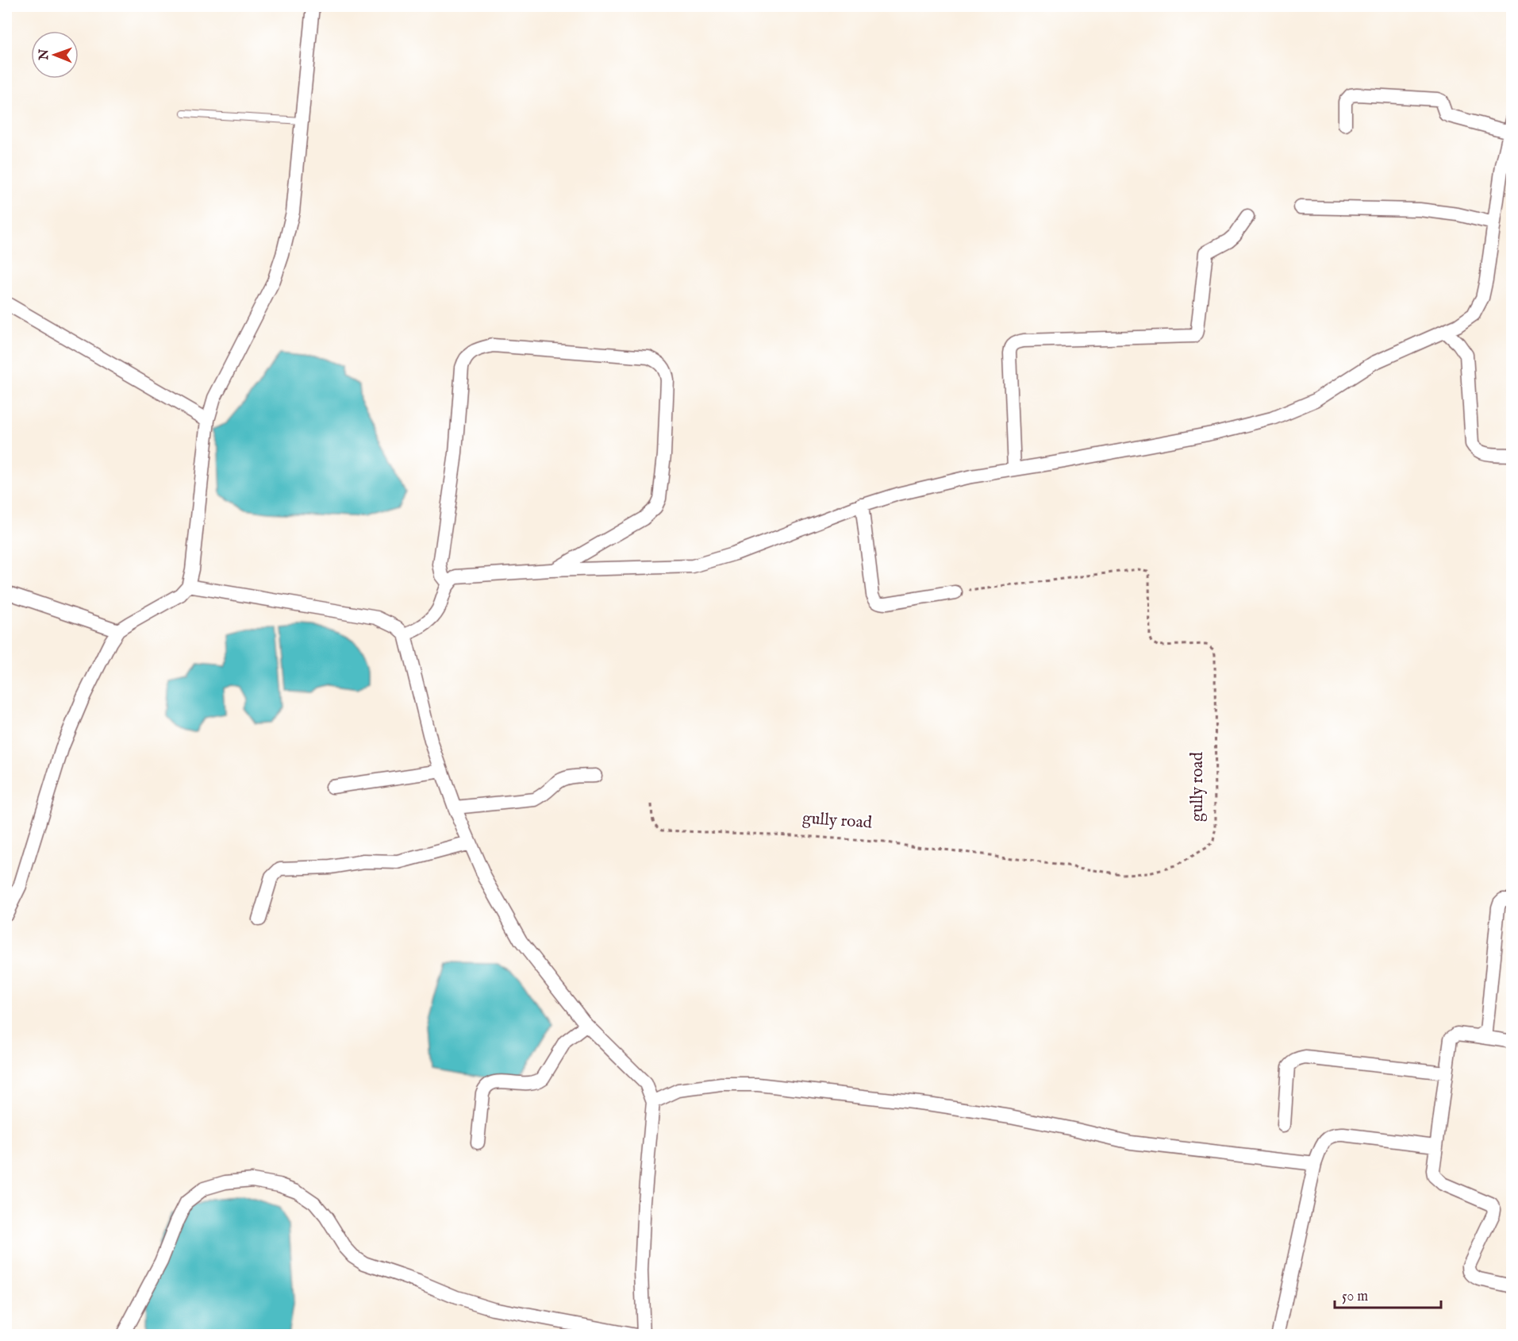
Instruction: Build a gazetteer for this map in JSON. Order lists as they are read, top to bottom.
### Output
{
  "streets": {
    "path": ["gully road"]
  },
  "scale_bar": "50 m",
  "north": "left"
}
